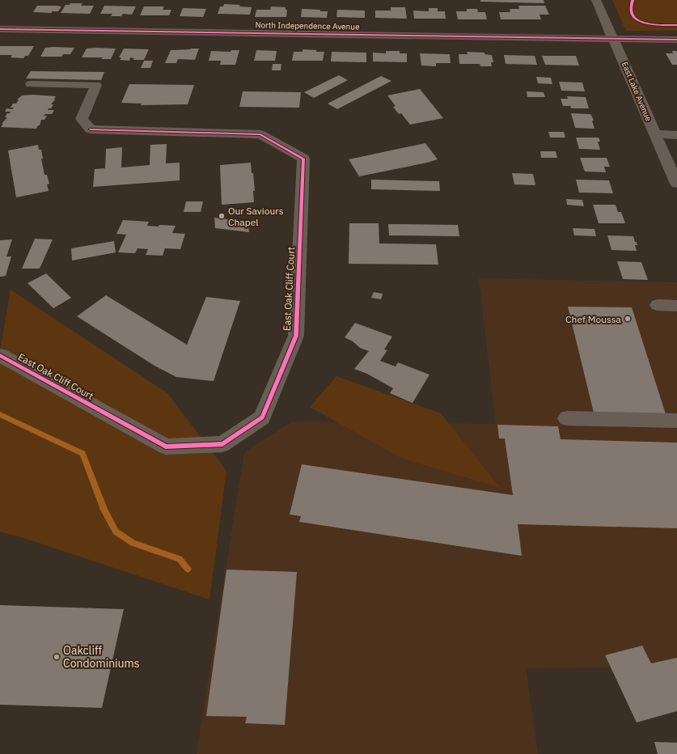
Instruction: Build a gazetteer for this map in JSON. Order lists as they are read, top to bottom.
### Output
{
  "streets": {
    "street": ["North Independence Avenue", "East Lake Avenue", "East Oak Cliff Court"]
  },
  "crossings": [
    ["North Independence Avenue", "East Lake Avenue"]
  ],
  "places": ["Our Saviours Chapel", "Chef Moussa", "Oakcliff Condominiums"]
}
